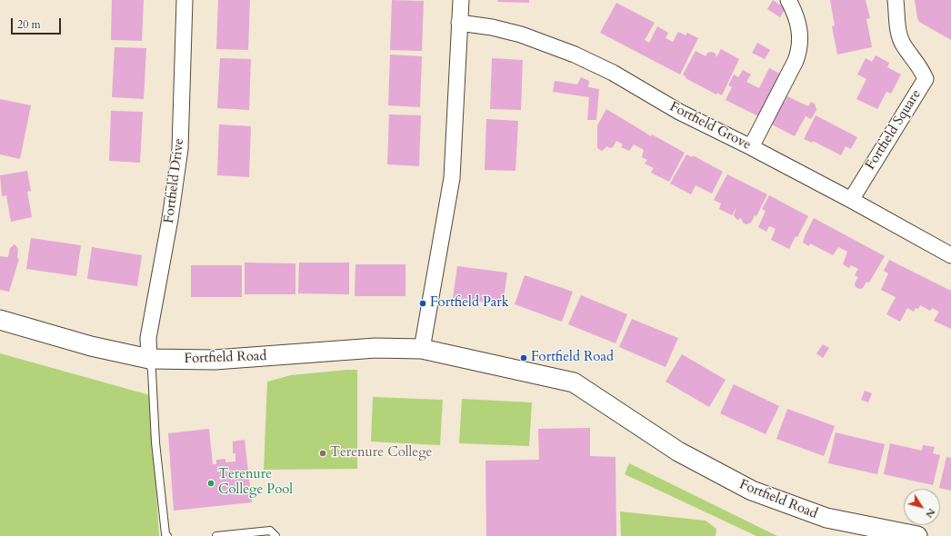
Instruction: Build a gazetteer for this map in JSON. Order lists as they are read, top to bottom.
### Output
{
  "streets": {
    "street": [
      "Fortfield Grove",
      "Fortfield Square",
      "Fortfield Drive",
      "Fortfield Road"
    ]
  },
  "crossings": [
    ["Fortfield Grove", "Fortfield Square"],
    ["Fortfield Drive", "Fortfield Road"]
  ],
  "places": [
    "Fortfield Park",
    "Fortfield Road",
    "Terenure College",
    "Terenure College Pool"
  ],
  "scale_bar": "20 m",
  "north": "bottom right"
}
